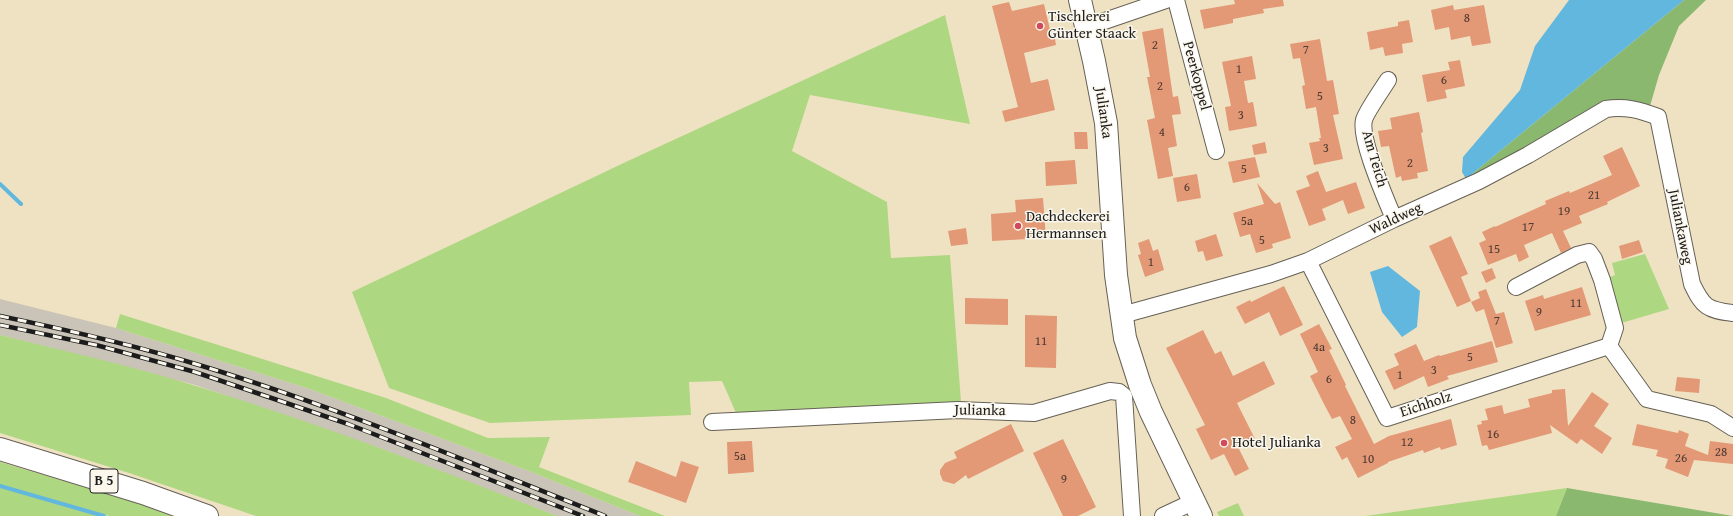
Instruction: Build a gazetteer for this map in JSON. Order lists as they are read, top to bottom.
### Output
{
  "streets": {
    "main road": ["Julianka", "B 5"],
    "street": [
      "Peerkoppel",
      "Am Teich",
      "Waldweg",
      "Juliankaweg",
      "Eichholz"
    ]
  },
  "crossings": [
    ["Julianka", "Waldweg"],
    ["Am Teich", "Waldweg"],
    ["Waldweg", "Juliankaweg"],
    ["Waldweg", "Eichholz"]
  ],
  "places": ["Tischlerei Günter Staack", "Dachdeckerei Hermannsen", "Hotel Julianka"],
  "house_numbers": [
    "8",
    "2",
    "7",
    "1",
    "6",
    "2",
    "5",
    "3",
    "4",
    "3",
    "2",
    "5",
    "6",
    "21",
    "19",
    "5a",
    "17",
    "5",
    "15",
    "1",
    "11",
    "9",
    "7",
    "11",
    "4a",
    "5",
    "3",
    "1",
    "6",
    "8",
    "16",
    "12",
    "28",
    "5a",
    "26",
    "10",
    "9"
  ]
}
